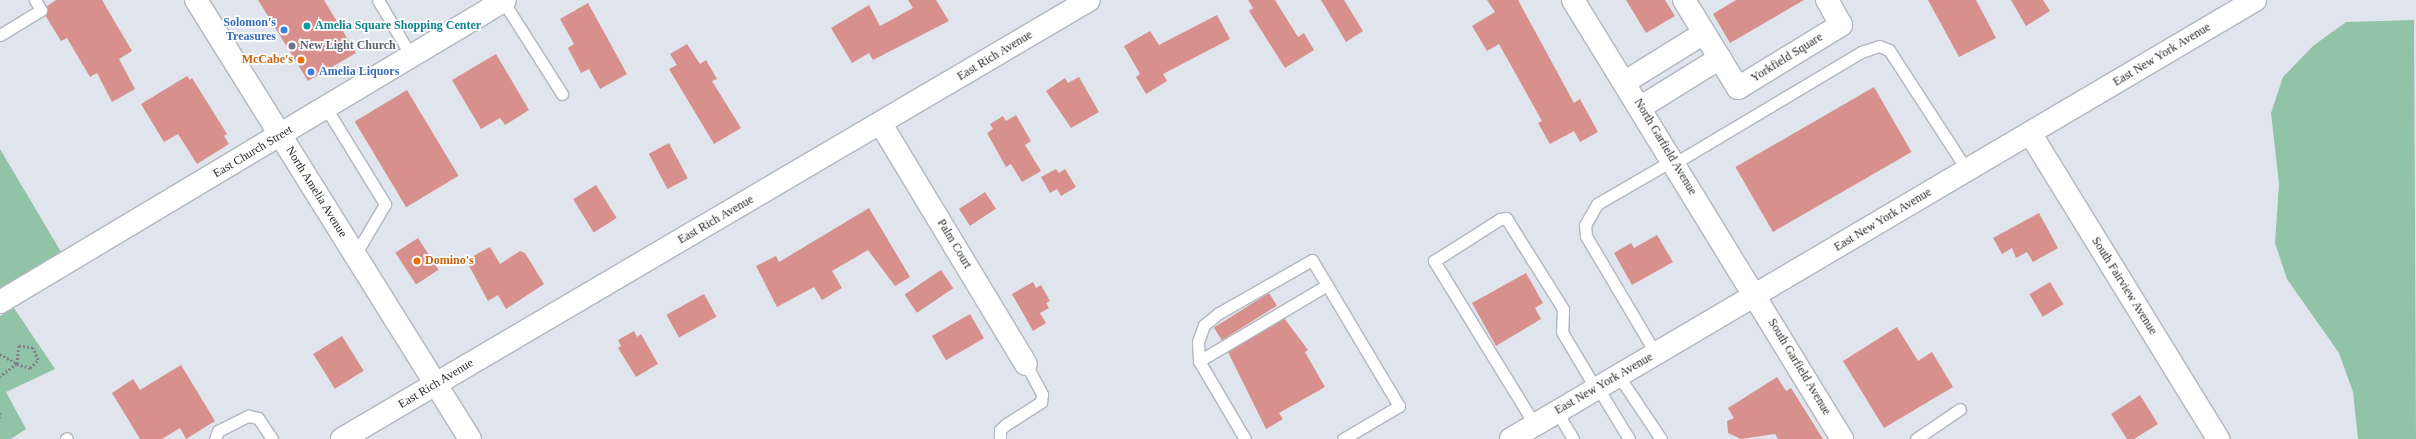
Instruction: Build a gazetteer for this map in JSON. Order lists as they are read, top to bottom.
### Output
{
  "streets": {
    "street": [
      "East New York Avenue",
      "East Rich Avenue",
      "Yorkfield Square",
      "North Garfield Avenue",
      "East Church Street",
      "North Amelia Avenue",
      "Palm Court",
      "South Fairview Avenue",
      "South Garfield Avenue"
    ]
  },
  "crossings": [
    ["East New York Avenue", "North Garfield Avenue"],
    ["East New York Avenue", "South Fairview Avenue"],
    ["East New York Avenue", "South Garfield Avenue"],
    ["East Rich Avenue", "North Amelia Avenue"],
    ["East Rich Avenue", "Palm Court"],
    ["North Garfield Avenue", "South Garfield Avenue"],
    ["East Church Street", "North Amelia Avenue"]
  ],
  "places": [
    "Amelia Square Shopping Center",
    "Solomon's Treasures",
    "New Light Church",
    "McCabe's",
    "Amelia Liquors",
    "Domino's"
  ]
}
